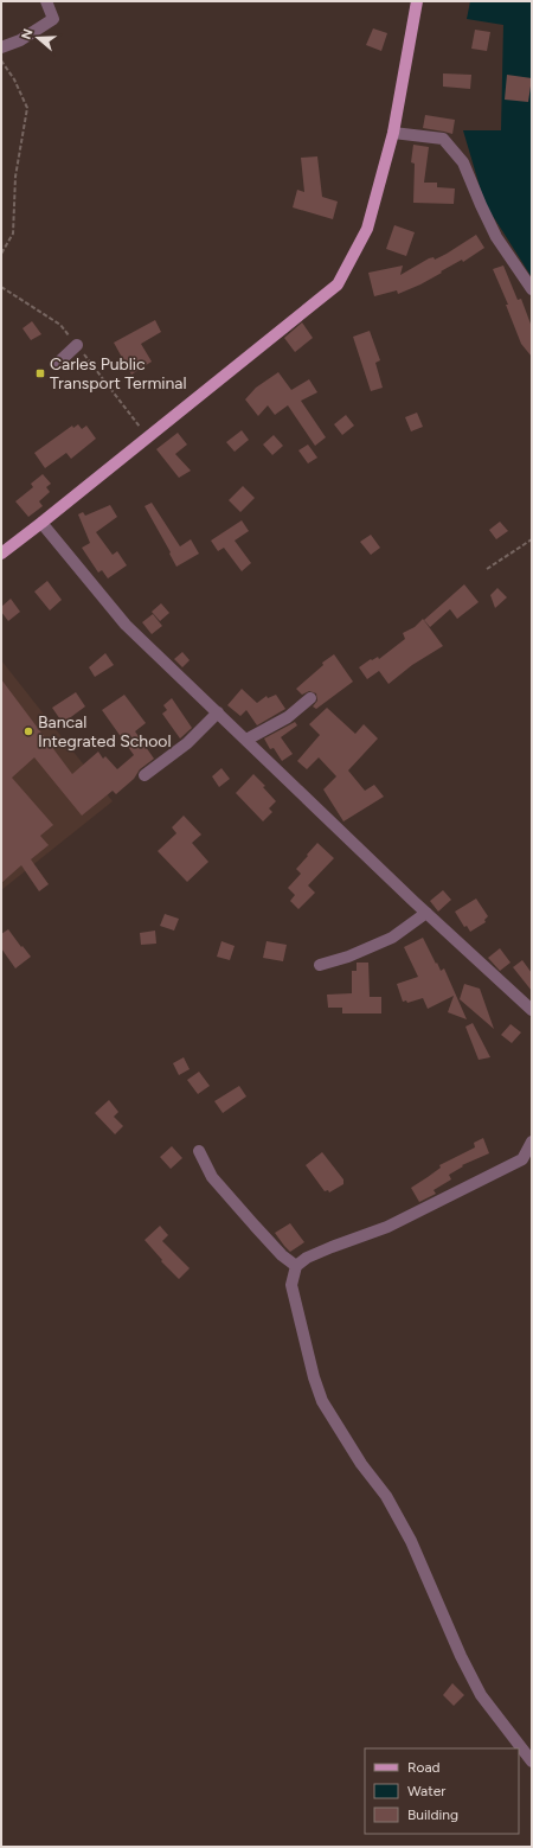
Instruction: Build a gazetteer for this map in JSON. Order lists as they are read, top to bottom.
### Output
{
  "places": {
    "transit": ["Carles Public Transport Terminal"],
    "other": ["Bancal Integrated School"]
  },
  "legend": ["Road", "Water", "Building"],
  "north": "left"
}
